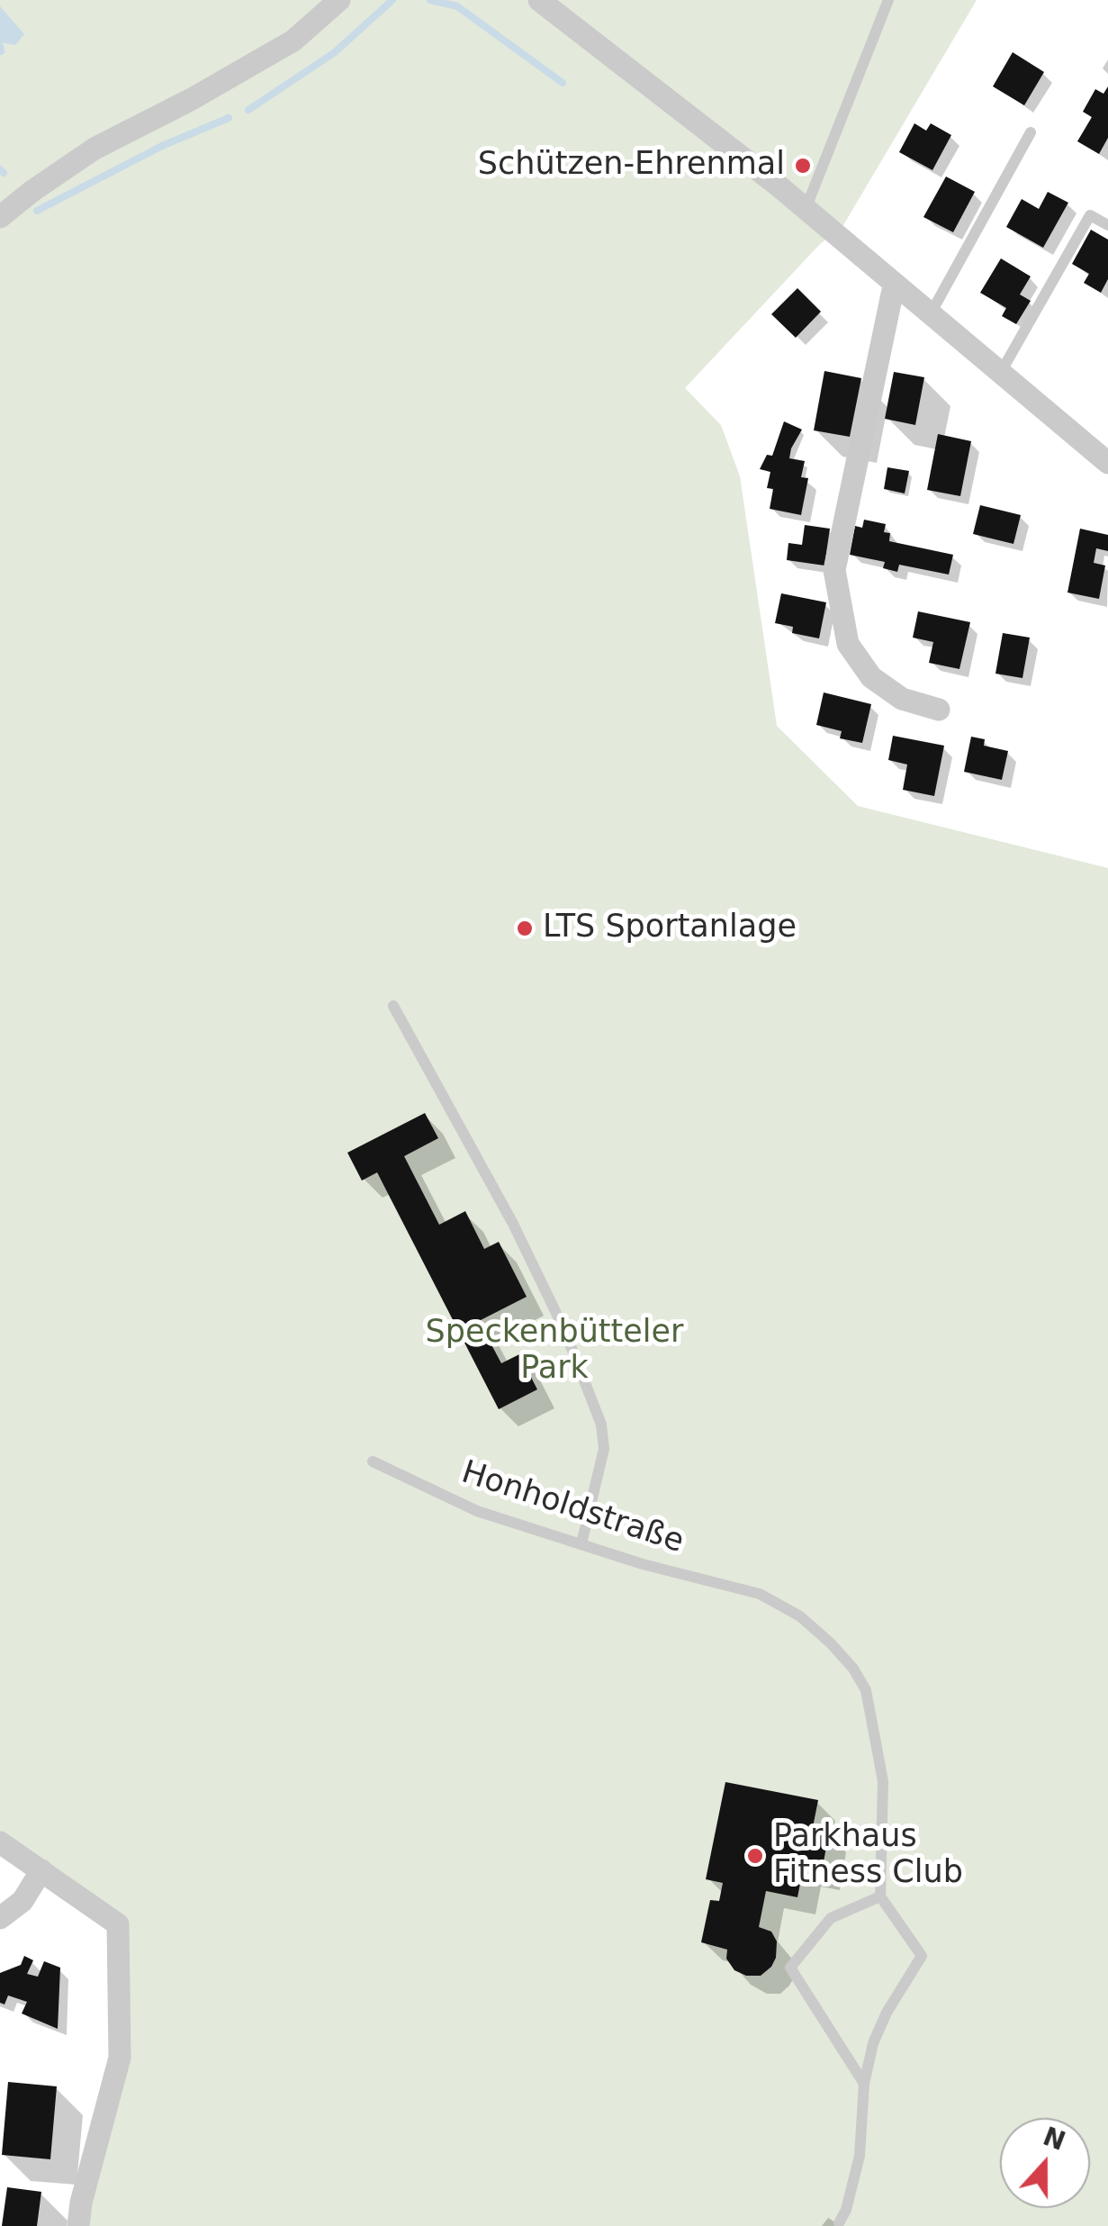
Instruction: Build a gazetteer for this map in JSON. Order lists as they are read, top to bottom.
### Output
{
  "streets": {
    "lane": ["Honholdstraße"]
  },
  "parks": ["Speckenbütteler Park"],
  "places": ["Schützen-Ehrenmal", "LTS Sportanlage", "Parkhaus Fitness Club"],
  "north": "top"
}
